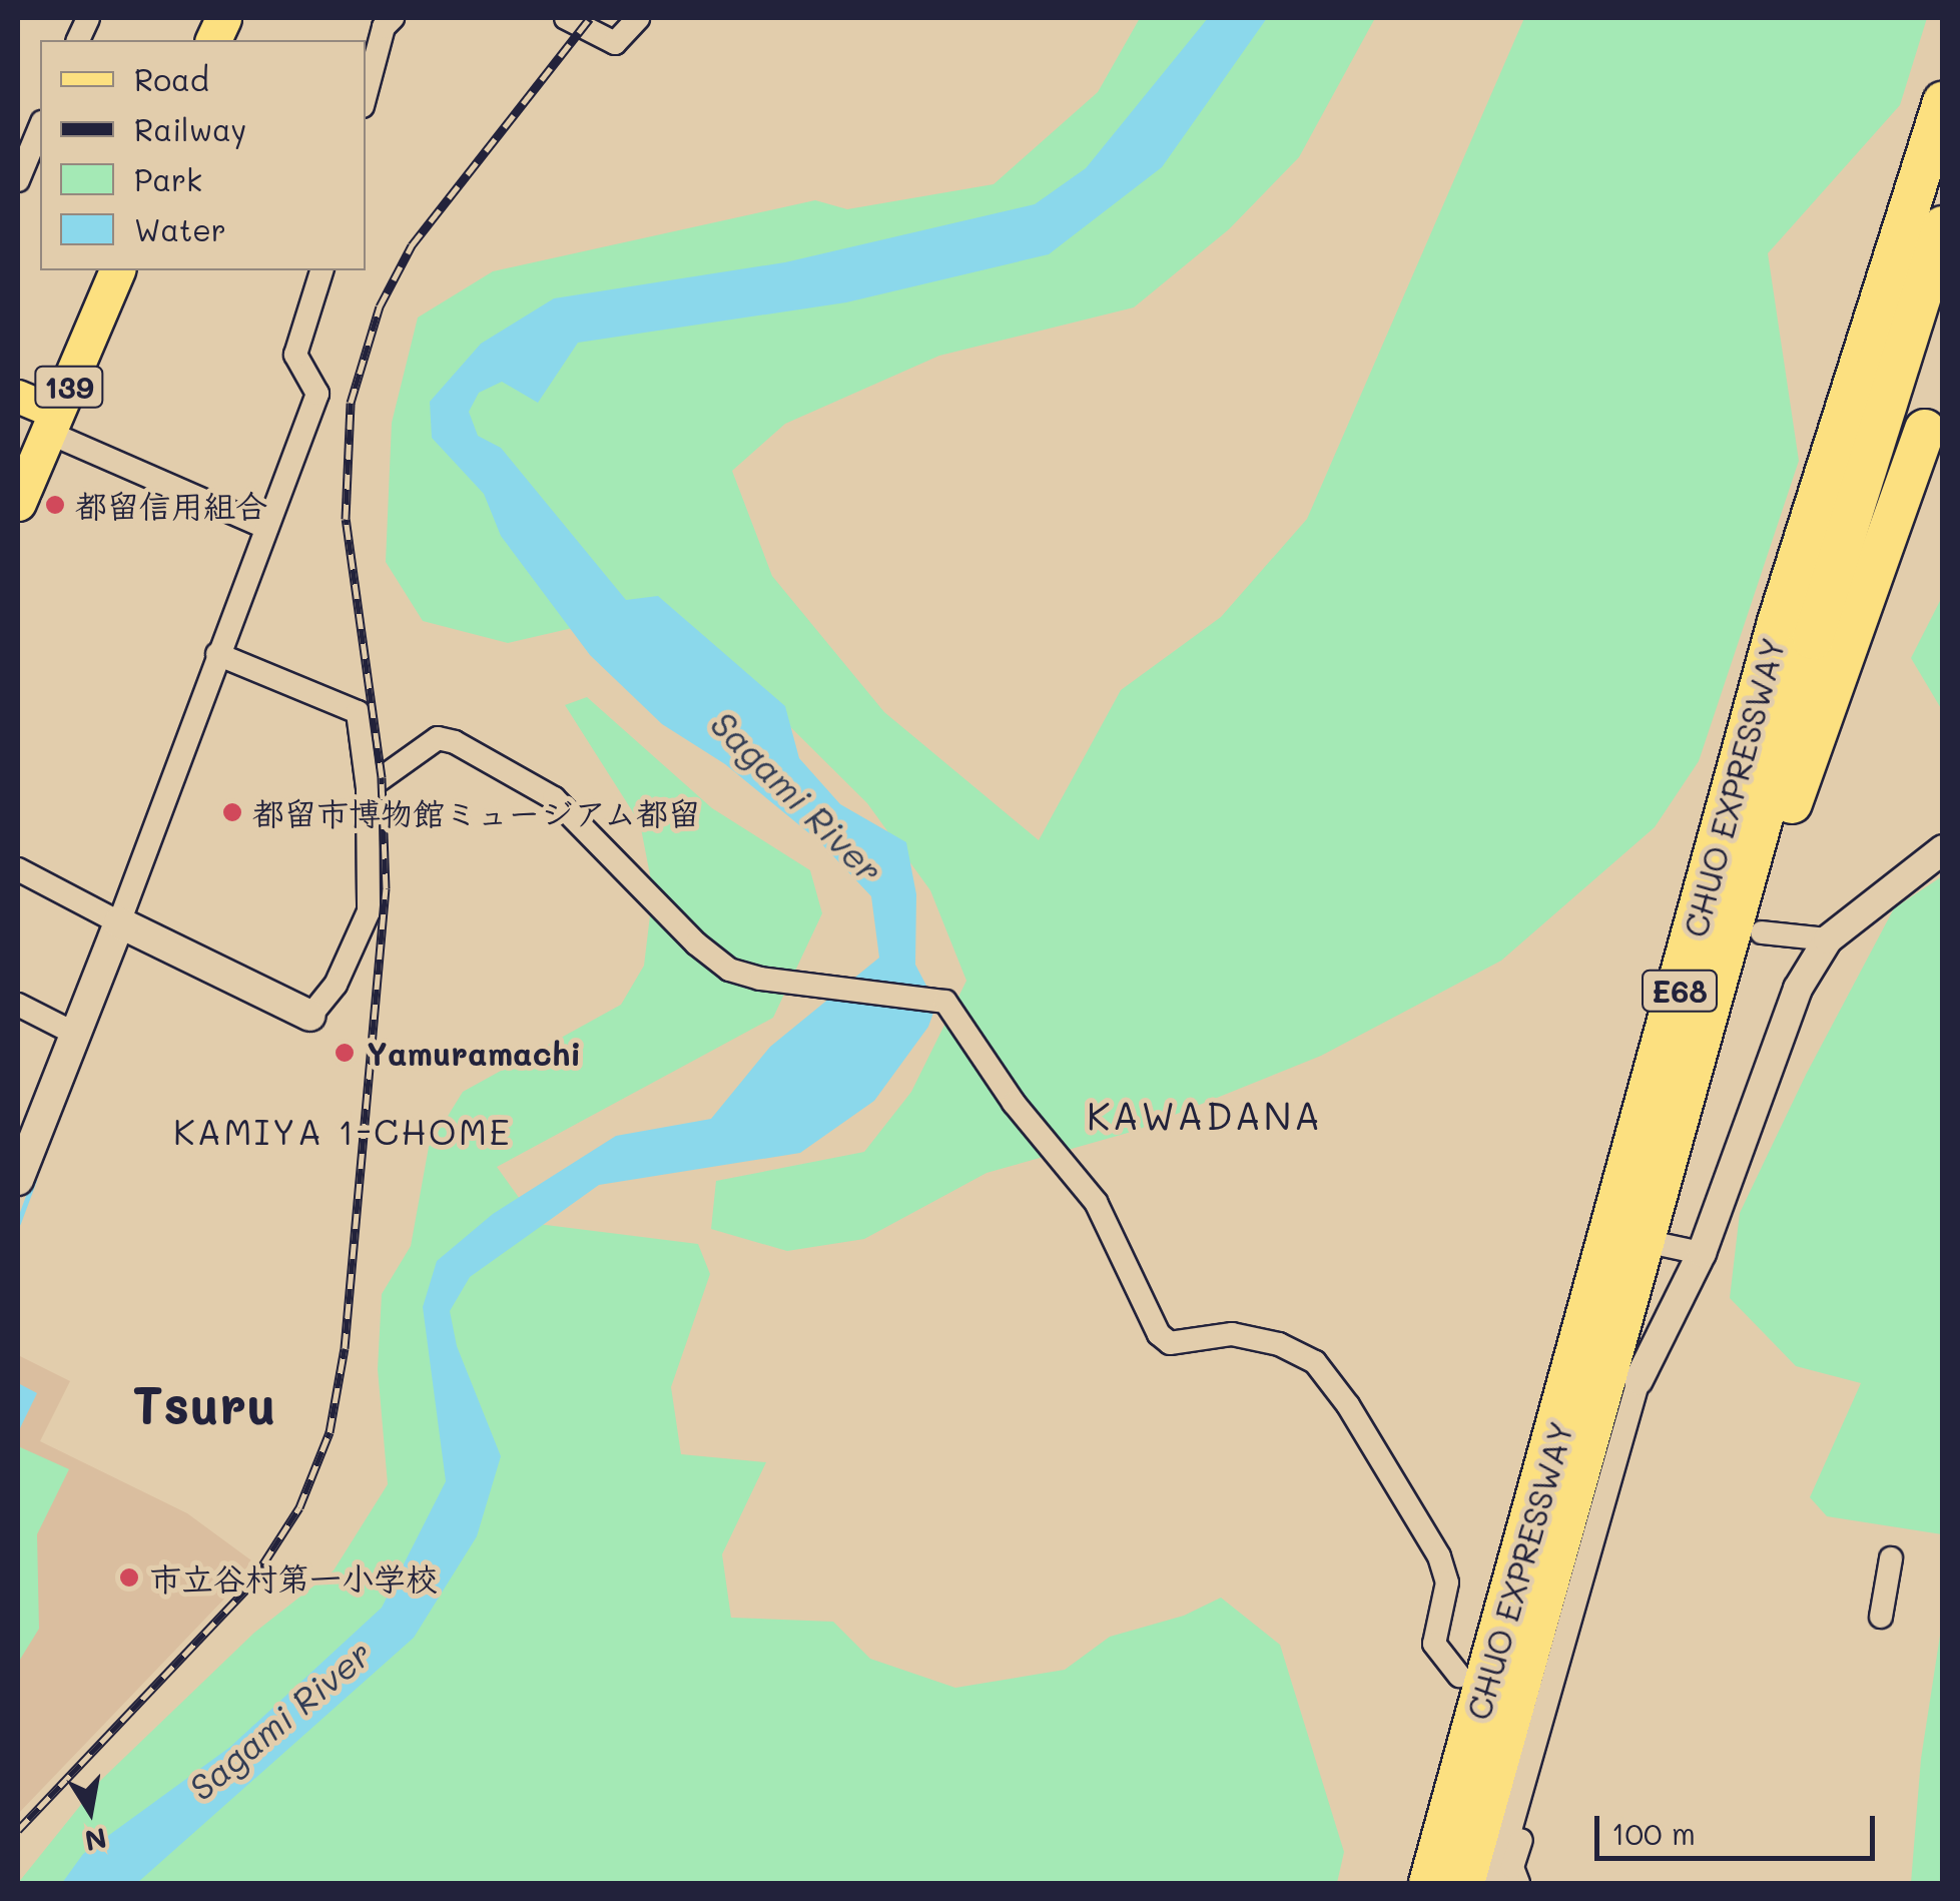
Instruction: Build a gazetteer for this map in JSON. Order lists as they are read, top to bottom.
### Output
{
  "streets": {
    "highway": ["139", "CHUO EXPRESSWAY", "E68"]
  },
  "districts": ["KAWADANA", "KAMIYA 1-CHOME", "Tsuru"],
  "water": ["Sagami River"],
  "places": [
    "都留信用組合",
    "都留市博物館ミュージアム都留",
    "Yamuramachi",
    "市立谷村第一小学校"
  ],
  "legend": [
    "Road",
    "Railway",
    "Park",
    "Water"
  ],
  "scale_bar": "100 m",
  "north": "bottom"
}
